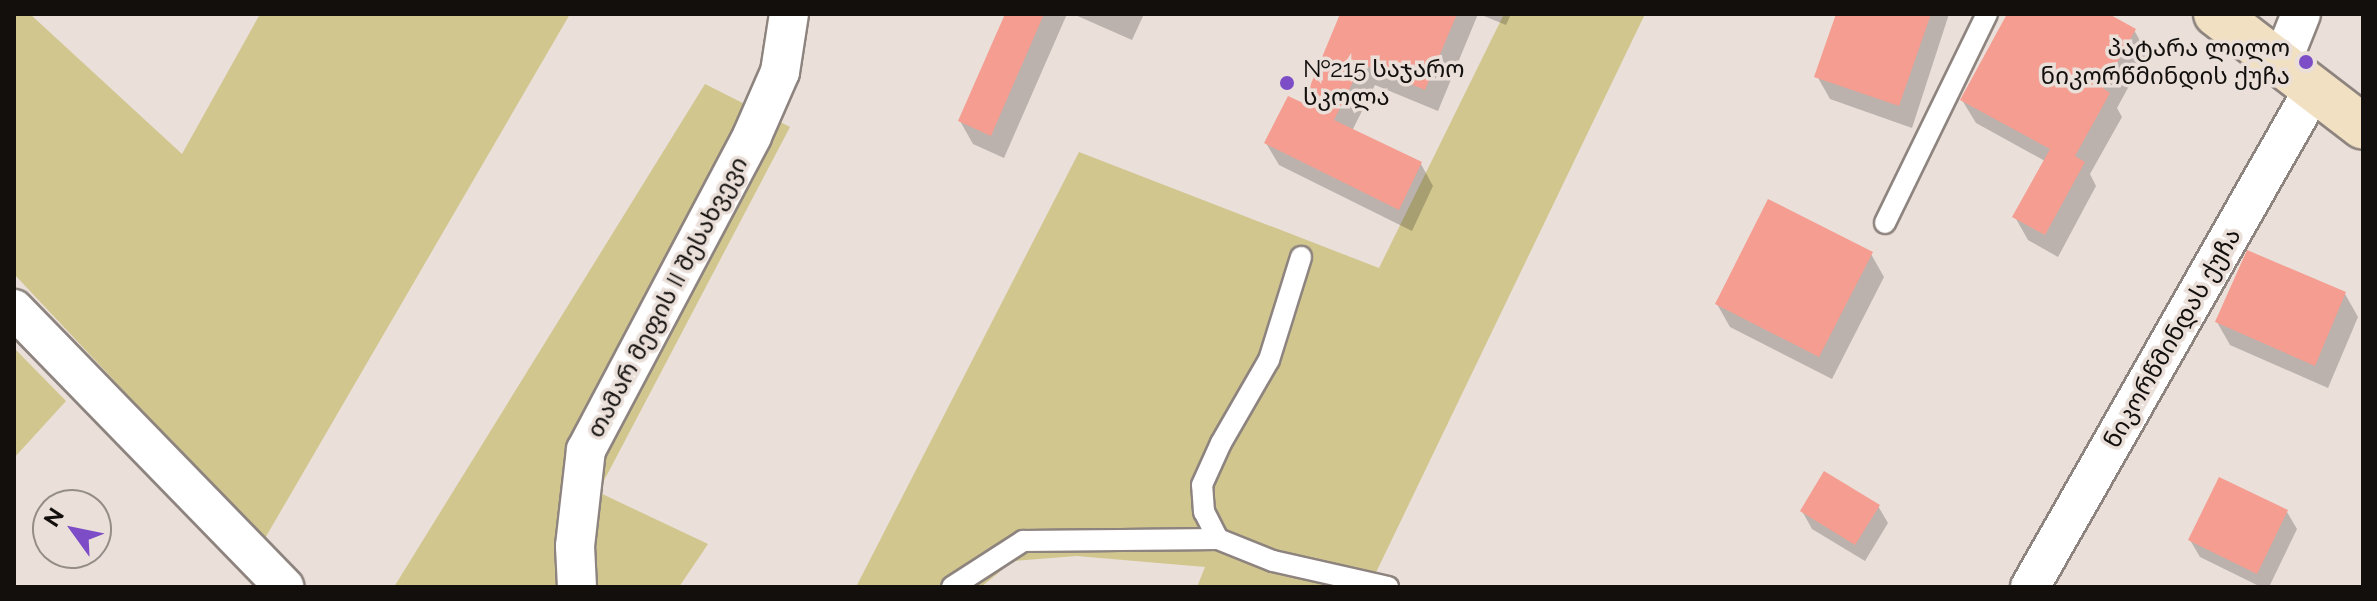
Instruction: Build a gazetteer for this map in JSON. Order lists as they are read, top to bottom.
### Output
{
  "streets": {
    "street": ["თამარ მეფის II შესახვევი", "ნიკორწმინდას ქუჩა"]
  },
  "places": ["პატარა ლილო ნიკორწმინდის ქუჩა", "№215 საჯარო სკოლა"],
  "north": "top left"
}
